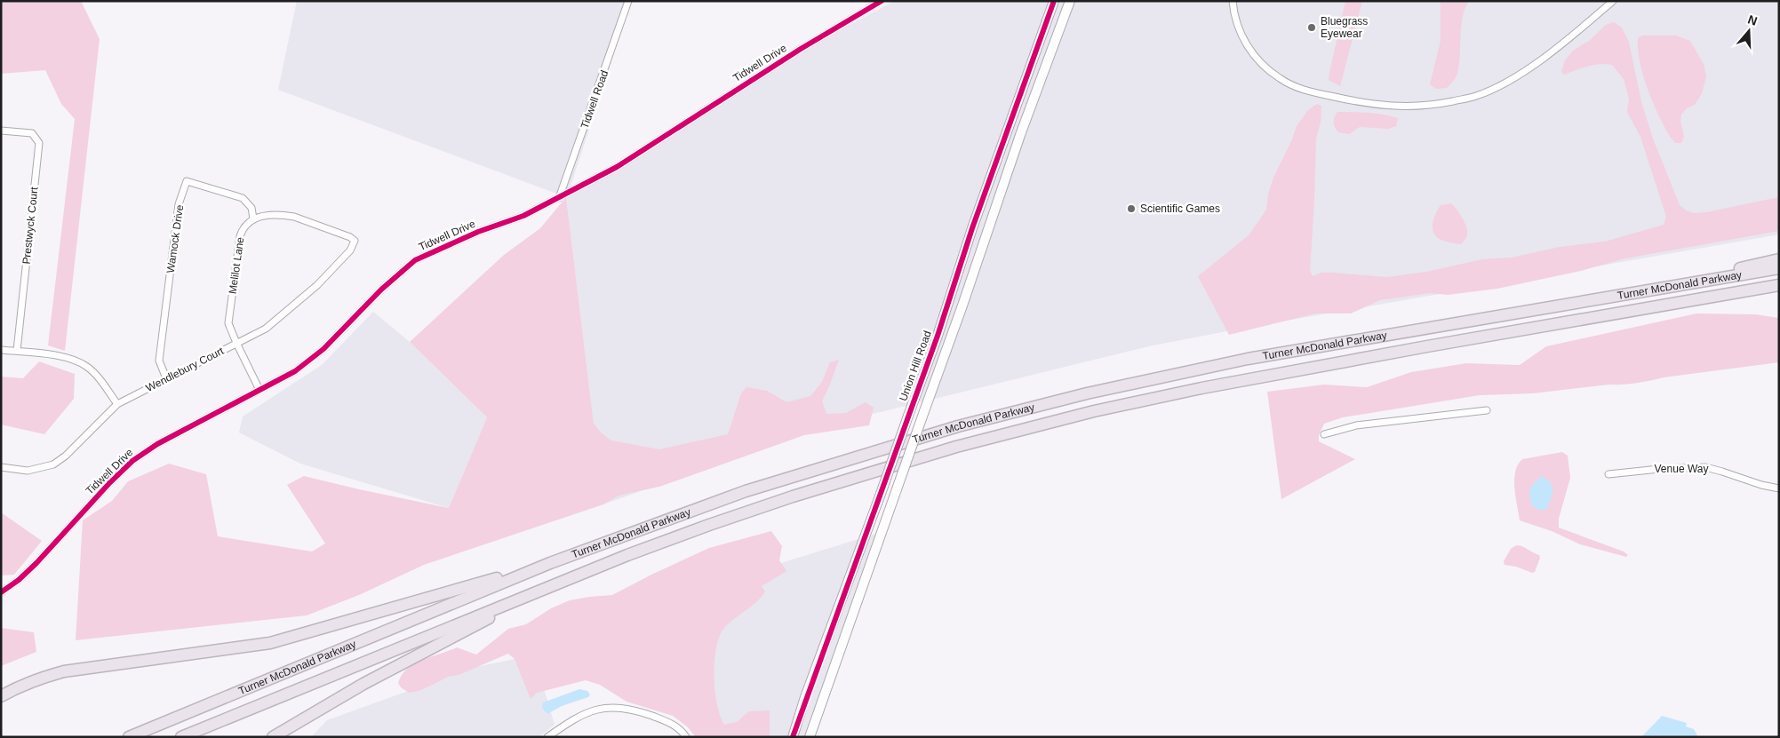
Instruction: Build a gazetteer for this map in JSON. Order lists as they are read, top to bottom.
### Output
{
  "streets": {
    "highway": ["Turner McDonald Parkway"],
    "street": [
      "Tidwell Drive",
      "Tidwell Road",
      "Prestwyck Court",
      "Wamock Drive",
      "Melilot Lane",
      "Union Hill Road",
      "Wendlebury Court",
      "Venue Way"
    ]
  },
  "crossings": [
    ["Tidwell Drive", "Tidwell Road"],
    ["Tidwell Drive", "Melilot Lane"],
    ["Wamock Drive", "Melilot Lane"],
    ["Wamock Drive", "Wendlebury Court"],
    ["Melilot Lane", "Wendlebury Court"]
  ],
  "places": ["Bluegrass Eyewear", "Scientific Games"],
  "north": "top"
}
